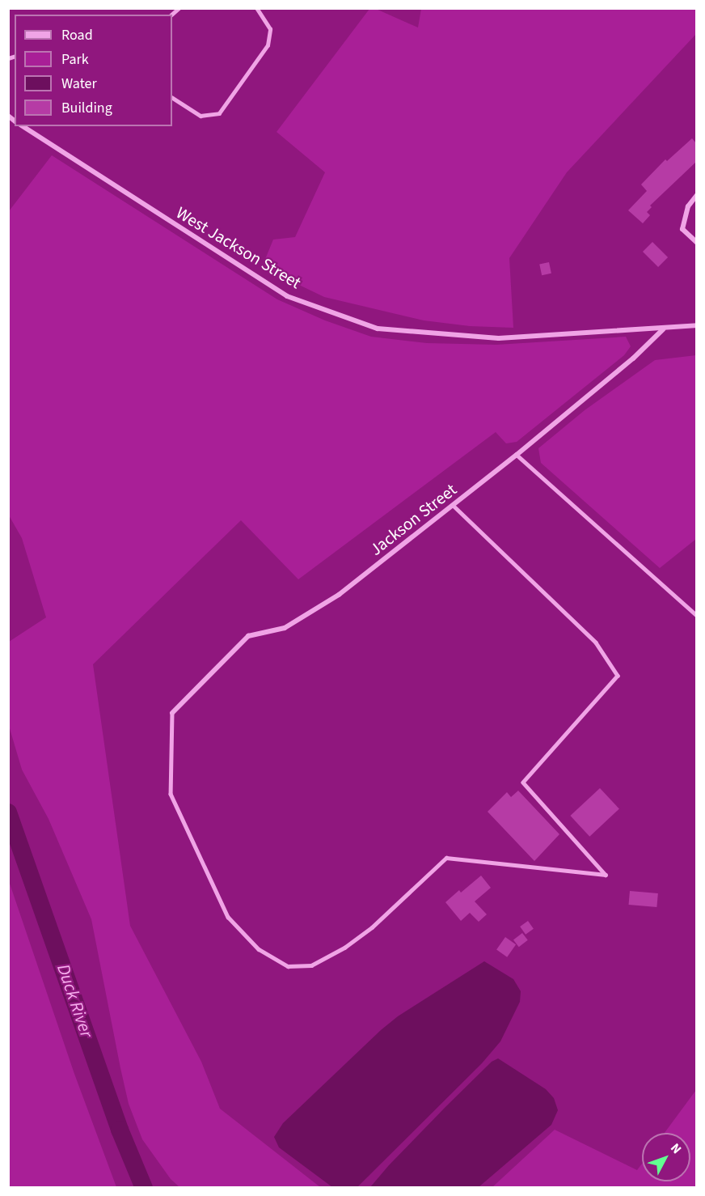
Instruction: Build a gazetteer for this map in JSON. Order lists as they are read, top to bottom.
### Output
{
  "streets": {
    "street": ["West Jackson Street", "Jackson Street"]
  },
  "crossings": [
    ["West Jackson Street", "Jackson Street"]
  ],
  "water": ["Duck River"],
  "legend": [
    "Road",
    "Park",
    "Water",
    "Building"
  ],
  "north": "top right"
}
